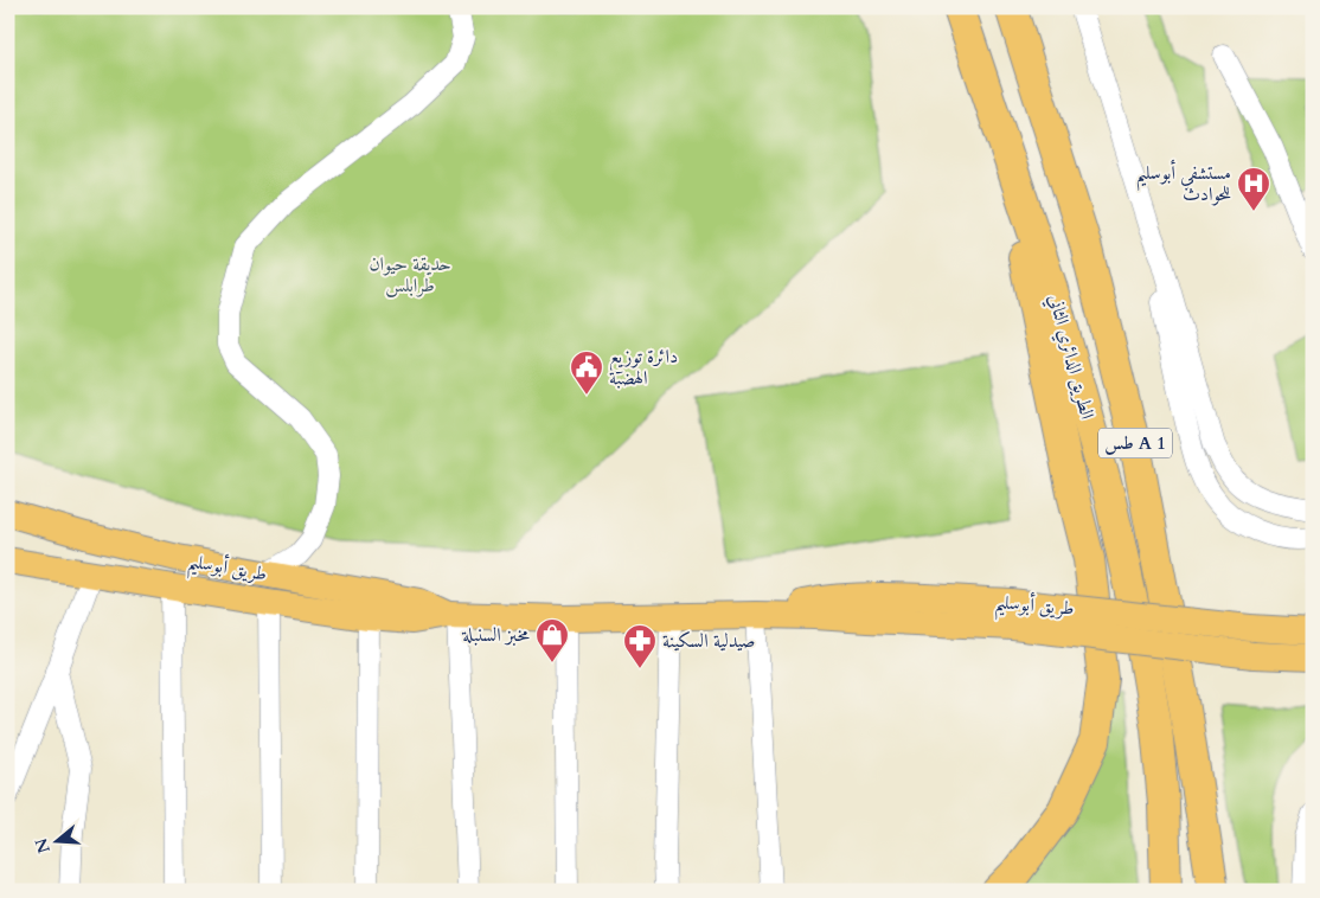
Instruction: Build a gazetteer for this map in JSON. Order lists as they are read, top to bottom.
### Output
{
  "streets": {
    "highway": ["الطريق الدائري الثاني", "طس A 1"],
    "main road": ["طريق أبوسليم"]
  },
  "parks": ["حديقة حيوان طرابلس"],
  "places": {
    "hospital": ["مستشفي أبوسليم للحوادث"],
    "public building": ["دائرة توزيع الهضبة"],
    "shop": ["مخبز السنبلة"],
    "pharmacy": ["صيدلية السكينة"]
  },
  "north": "left"
}
